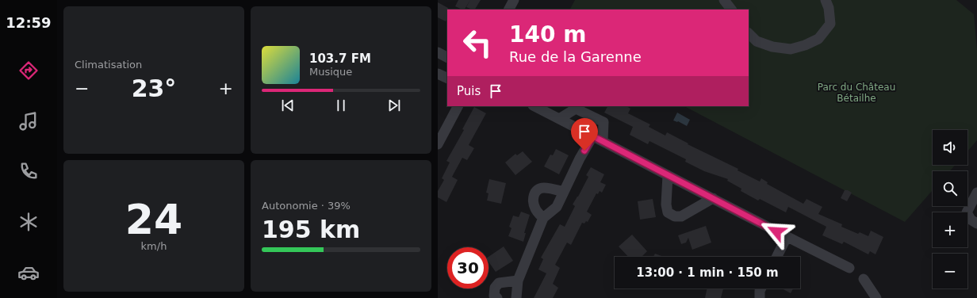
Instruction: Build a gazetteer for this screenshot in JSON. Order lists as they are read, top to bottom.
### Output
{
  "parks": ["Parc du Château Bétailhe"],
  "page": {
    "tabs": "12:59",
    "tile": [
      "Climatisation",
      ["24", "km/h"],
      ["Autonomie · 39%", "195 km"]
    ],
    "turn": ["140 m", "Rue de la Garenne"],
    "song": ["103.7 FM", "Musique"],
    "heat": ["−", "23°", "+"],
    "then": "Puis",
    "map_buttons": ["+", "−"],
    "limit": "30",
    "trip": "13:00 · 1 min · 150 m"
  }
}
